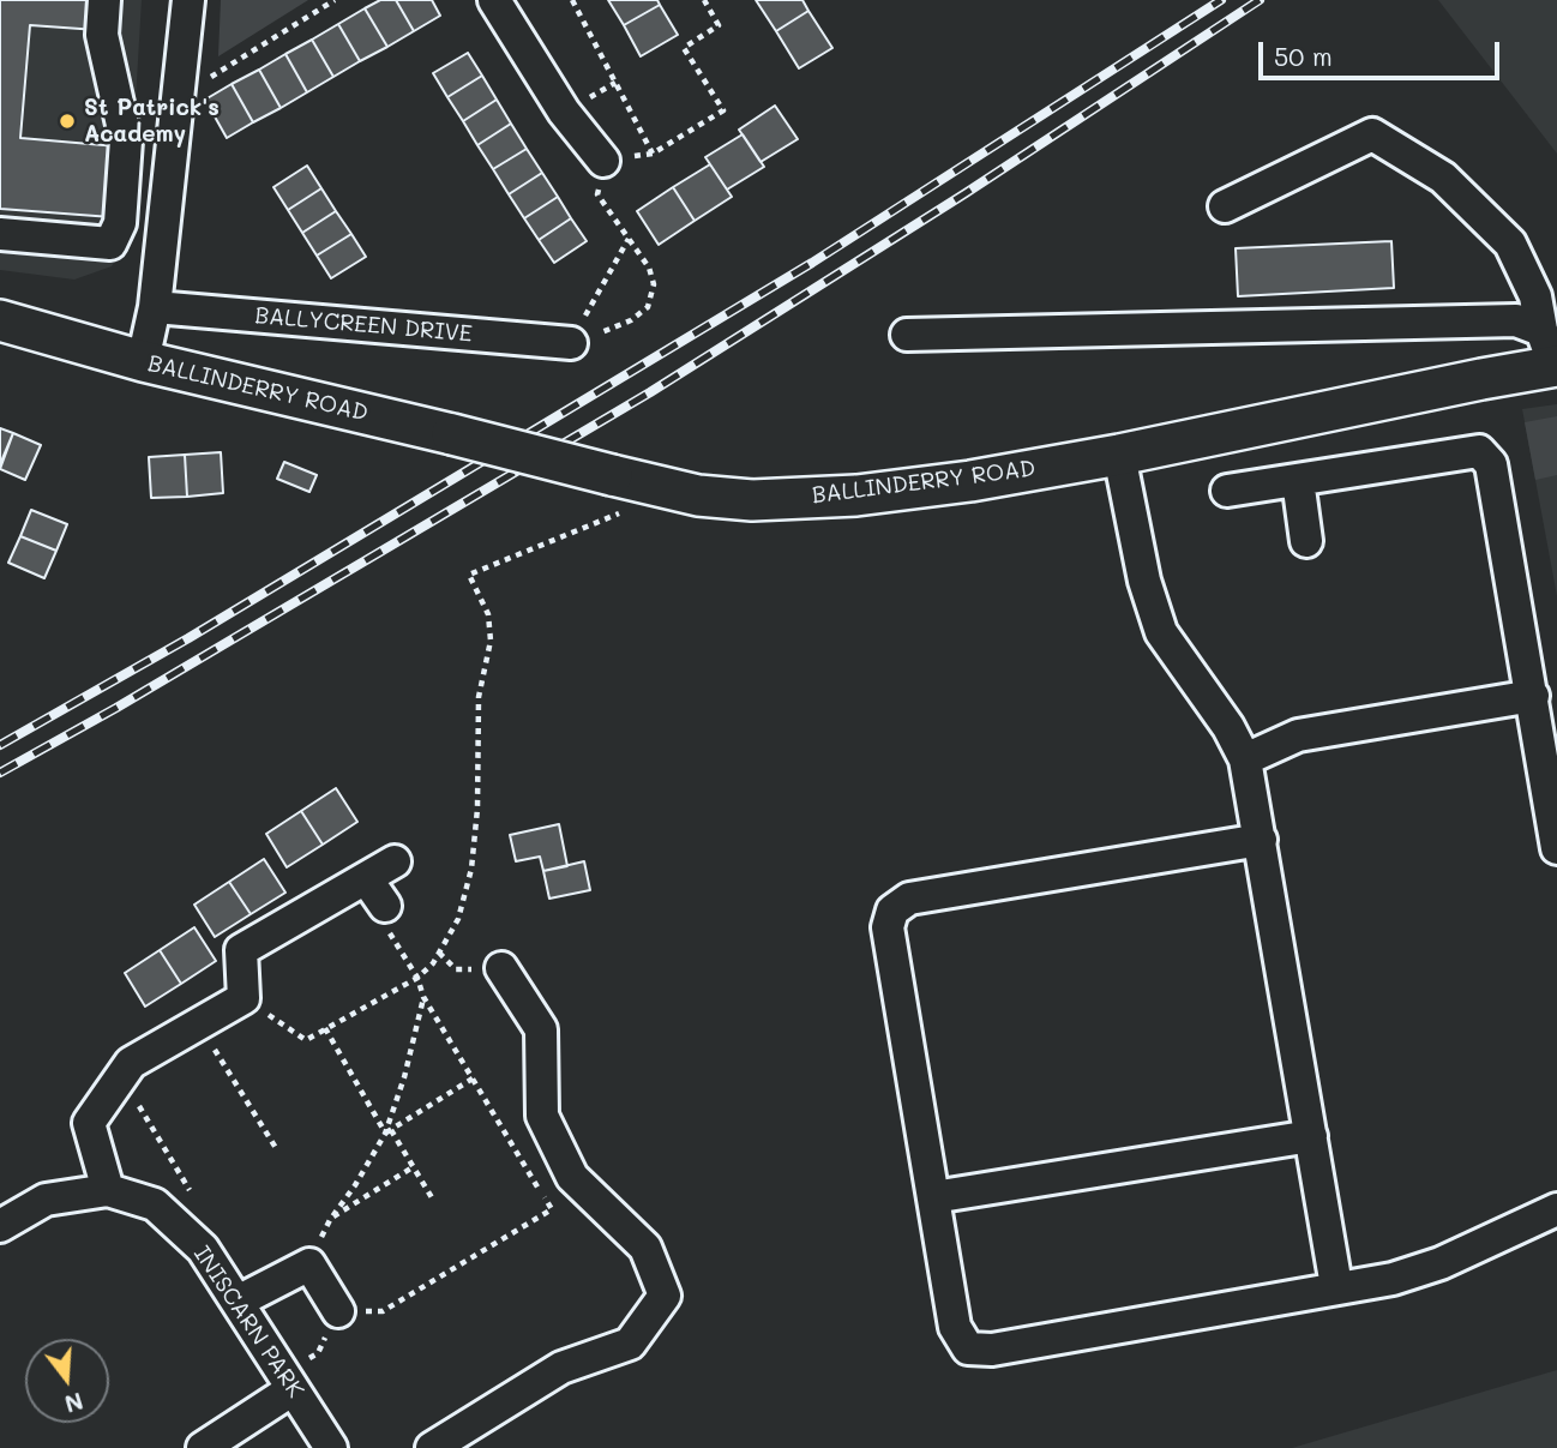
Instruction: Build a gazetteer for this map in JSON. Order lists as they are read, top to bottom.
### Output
{
  "streets": {
    "main road": ["BALLINDERRY ROAD"],
    "street": ["BALLYCREEN DRIVE", "INISCARN PARK"]
  },
  "places": ["St Patrick's Academy"],
  "scale_bar": "50 m",
  "north": "bottom"
}
